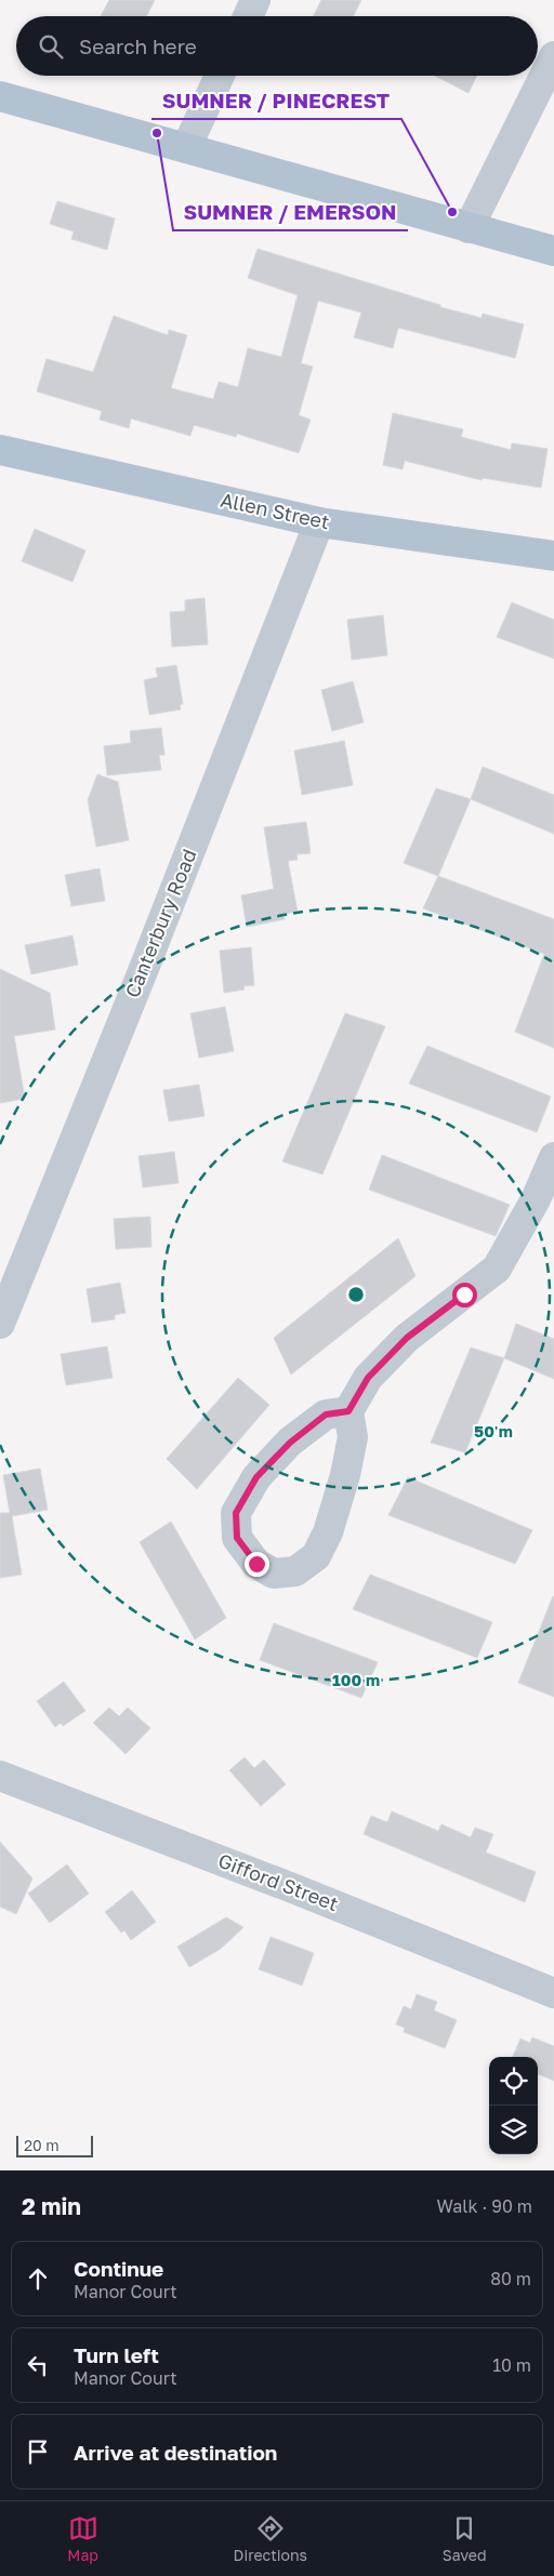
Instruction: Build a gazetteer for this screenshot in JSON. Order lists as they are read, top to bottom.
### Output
{
  "streets": {
    "main road": ["Allen Street"],
    "street": ["Canterbury Road", "Gifford Street"]
  },
  "crossings": [
    ["Allen Street", "Canterbury Road"]
  ],
  "places": ["SUMNER / EMERSON", "SUMNER / PINECREST"],
  "scale_bar": "20 m",
  "page": {
    "search": "Search here",
    "scale": "20 m",
    "heading": ["2 min", "Walk · 90 m"],
    "list": [
      ["Continue", "Manor Court", "80 m"],
      ["Turn left", "Manor Court", "10 m"],
      "Arrive at destination"
    ],
    "nav": ["Map", "Directions", "Saved"]
  },
  "rings": ["50 m", "100 m"]
}
